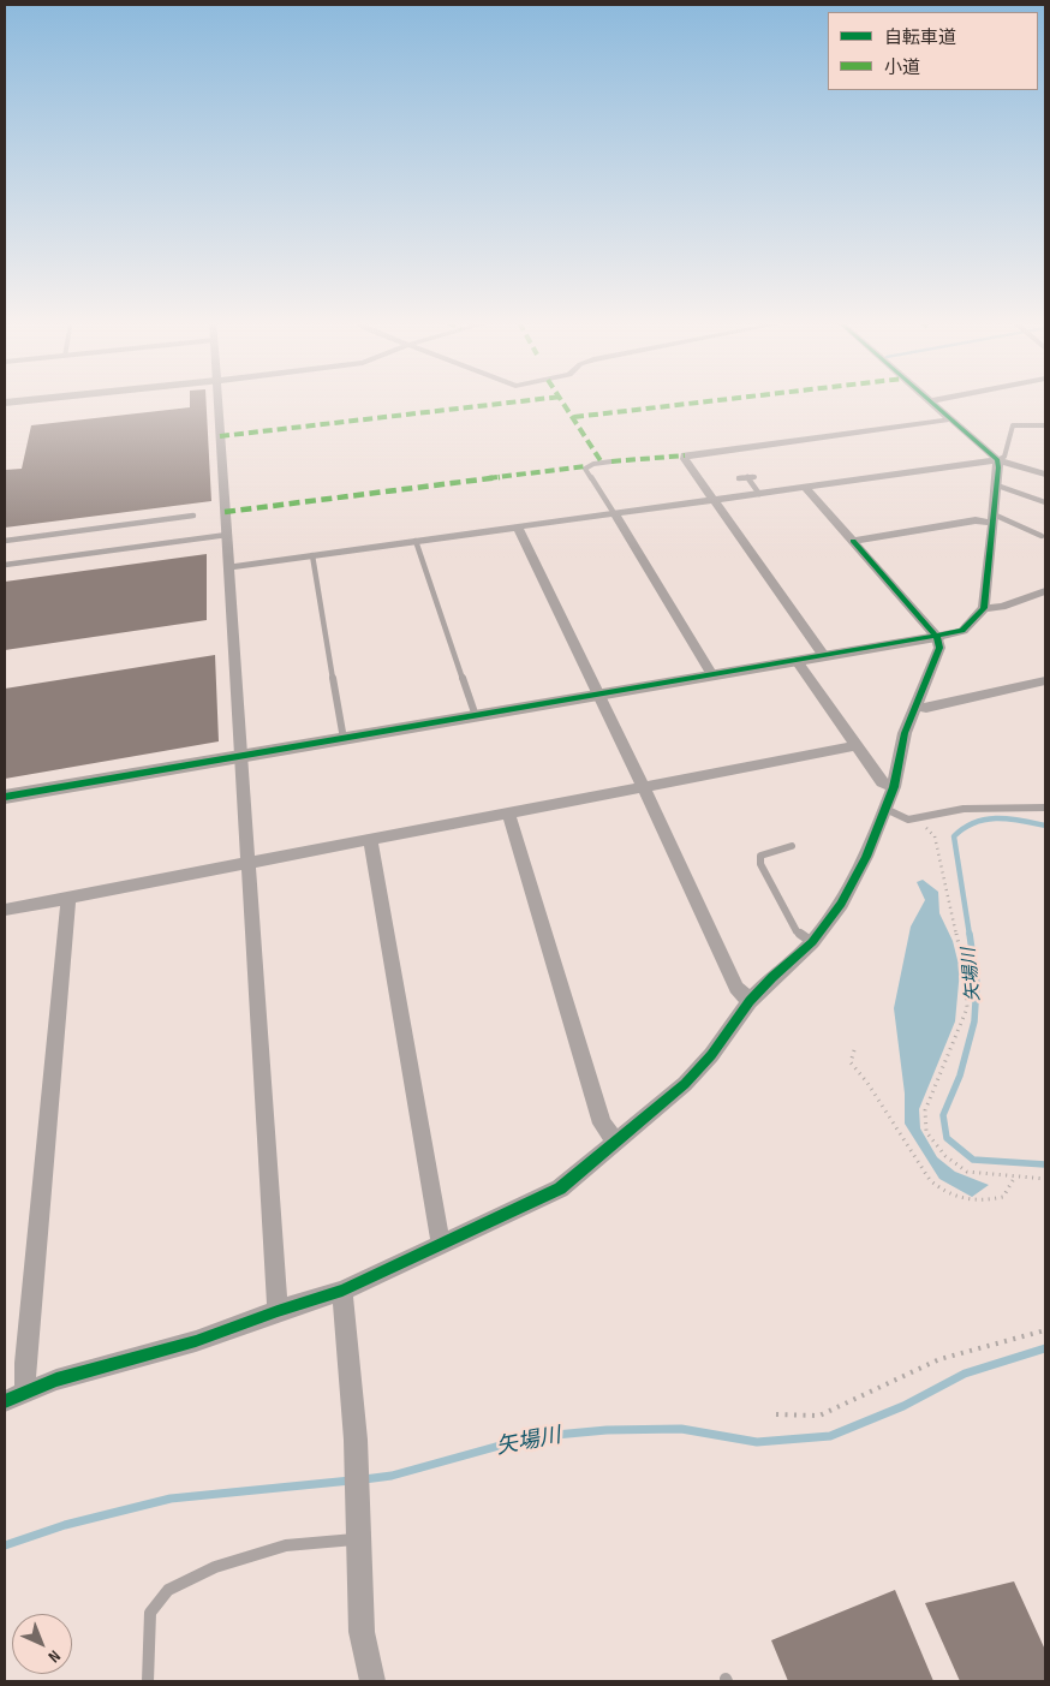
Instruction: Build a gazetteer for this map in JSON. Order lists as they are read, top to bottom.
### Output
{
  "water": ["矢場川"],
  "legend": ["自転車道", "小道"],
  "north": "bottom right"
}
